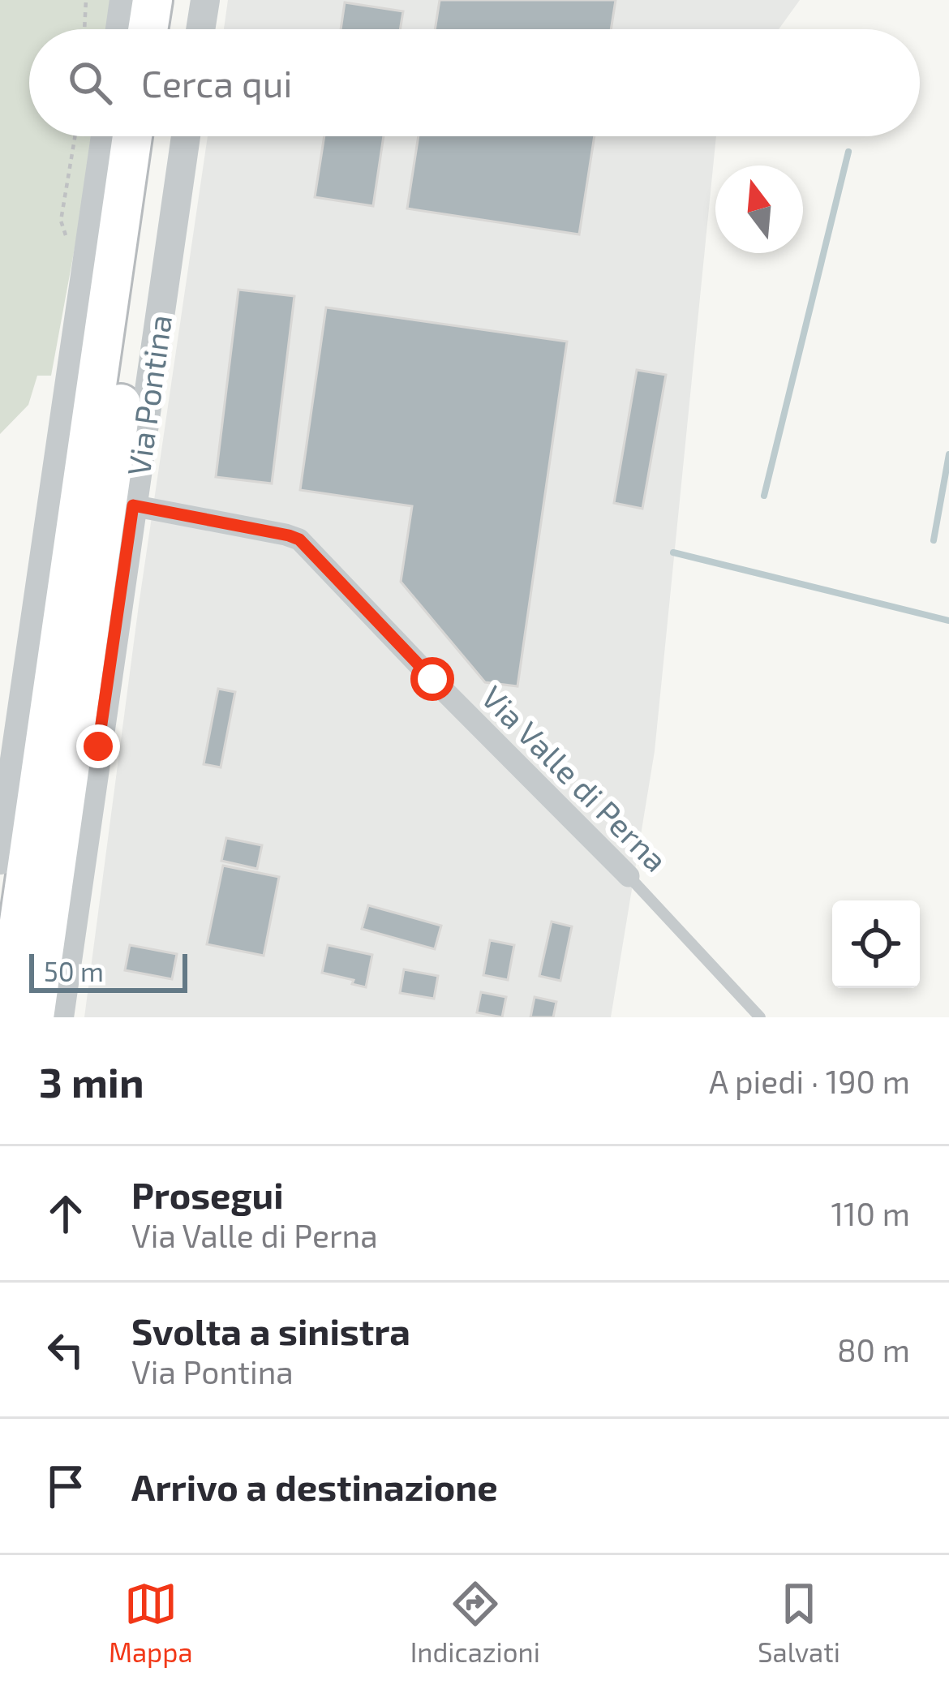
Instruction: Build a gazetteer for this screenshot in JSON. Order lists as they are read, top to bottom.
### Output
{
  "streets": {
    "highway": ["Via Pontina"],
    "street": ["Via Valle di Perna"]
  },
  "crossings": [
    ["Via Pontina", "Via Valle di Perna"]
  ],
  "scale_bar": "50 m",
  "north": "top",
  "page": {
    "search": "Cerca qui",
    "scale": "50 m",
    "heading": ["3 min", "A piedi · 190 m"],
    "list": [
      ["Prosegui", "Via Valle di Perna", "110 m"],
      ["Svolta a sinistra", "Via Pontina", "80 m"],
      "Arrivo a destinazione"
    ],
    "nav": ["Mappa", "Indicazioni", "Salvati"]
  }
}
